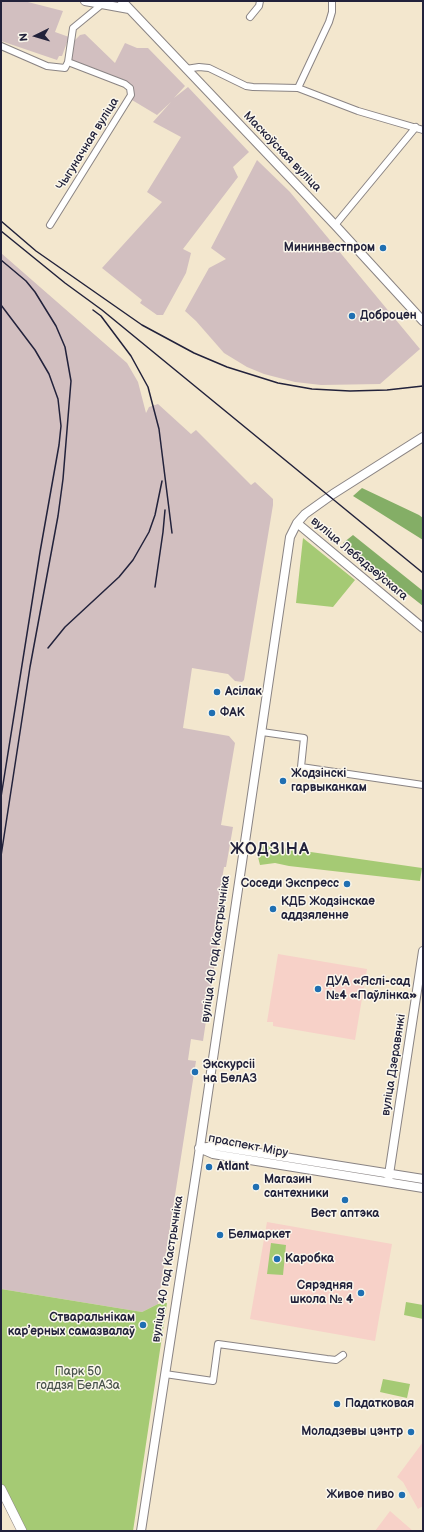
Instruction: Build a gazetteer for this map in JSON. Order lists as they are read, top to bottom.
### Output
{
  "streets": {
    "main road": [
      "Маскоўская вуліца",
      "вуліца Лебядзеўскага",
      "вуліца 40 год Кастрычніка",
      "вуліца Дзеравянкі",
      "праспект Міру"
    ],
    "street": ["Чыгуначная вуліца"]
  },
  "crossings": [
    ["вуліца Лебядзеўскага", "вуліца 40 год Кастрычніка"],
    ["вуліца 40 год Кастрычніка", "праспект Міру"],
    ["вуліца Дзеравянкі", "праспект Міру"]
  ],
  "districts": ["ЖОДЗІНА"],
  "parks": ["Парк 50 годдзя БелАЗа"],
  "places": [
    "Мининвестпром",
    "Доброцен",
    "Асілак",
    "ФАК",
    "Жодзінскі гарвыканкам",
    "Соседи Экспресс",
    "КДБ Жодзінскае аддзяленне",
    "ДУА «Яслі-сад №4 «Паўлінка»",
    "Экскурсіі на БелАЗ",
    "Atlant",
    "Магазин сантехники",
    "Вест аптэка",
    "Белмаркет",
    "Каробка",
    "Сярэдняя школа № 4",
    "Стваральнікам карʼерных самазвалаў",
    "Падатковая",
    "Моладзевы цэнтр",
    "Живое пиво"
  ],
  "north": "left"
}
